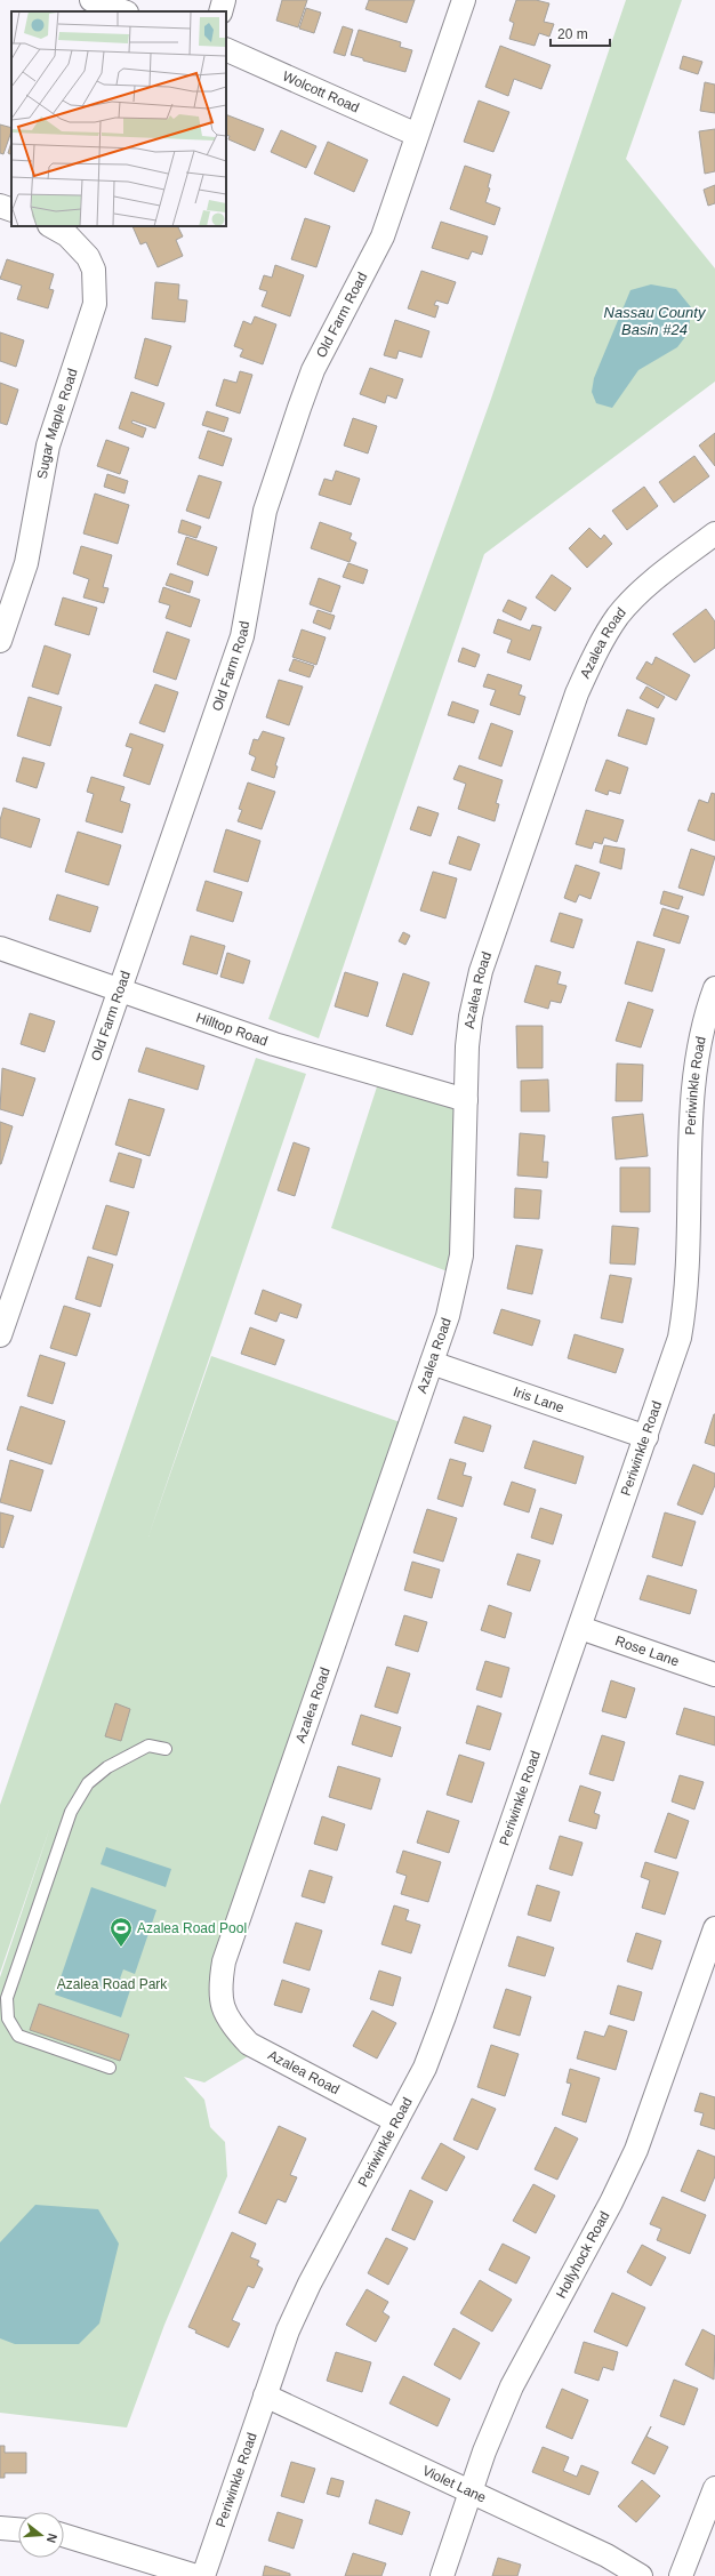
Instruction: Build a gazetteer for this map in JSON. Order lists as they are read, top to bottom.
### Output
{
  "streets": {
    "street": [
      "Wolcott Road",
      "Old Farm Road",
      "Sugar Maple Road",
      "Azalea Road",
      "Hilltop Road",
      "Periwinkle Road",
      "Iris Lane",
      "Rose Lane",
      "Hollyhock Road",
      "Violet Lane"
    ]
  },
  "crossings": [
    ["Wolcott Road", "Old Farm Road"],
    ["Old Farm Road", "Hilltop Road"],
    ["Azalea Road", "Hilltop Road"],
    ["Azalea Road", "Periwinkle Road"],
    ["Azalea Road", "Iris Lane"],
    ["Periwinkle Road", "Iris Lane"],
    ["Periwinkle Road", "Rose Lane"],
    ["Periwinkle Road", "Violet Lane"],
    ["Hollyhock Road", "Violet Lane"]
  ],
  "water": ["Nassau County Basin #24"],
  "parks": ["Azalea Road Park"],
  "places": {
    "sports": ["Azalea Road Pool"]
  },
  "scale_bar": "20 m",
  "north": "right"
}
